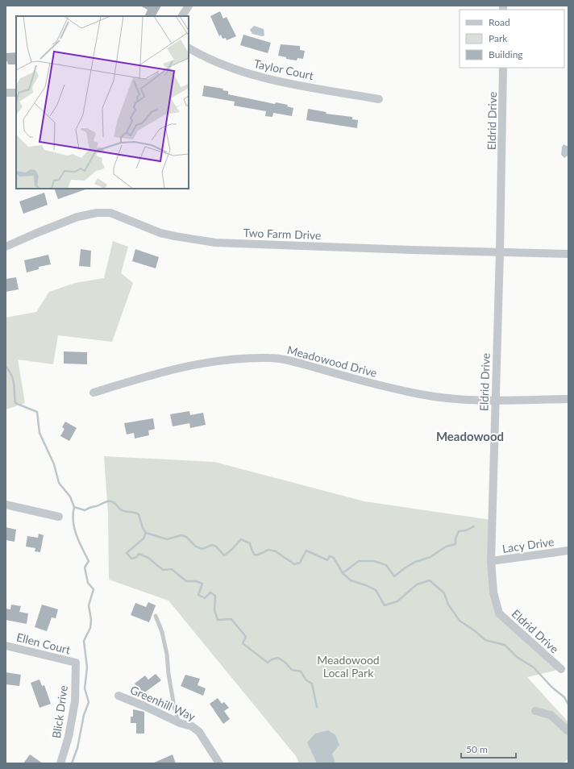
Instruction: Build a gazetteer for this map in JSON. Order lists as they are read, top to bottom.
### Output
{
  "streets": {
    "street": [
      "Taylor Court",
      "Eldrid Drive",
      "Two Farm Drive",
      "Meadowood Drive",
      "Lacy Drive",
      "Ellen Court",
      "Greenhill Way",
      "Blick Drive"
    ]
  },
  "crossings": [
    ["Eldrid Drive", "Two Farm Drive"],
    ["Eldrid Drive", "Meadowood Drive"],
    ["Eldrid Drive", "Lacy Drive"],
    ["Ellen Court", "Blick Drive"]
  ],
  "districts": ["Meadowood"],
  "parks": ["Meadowood Local Park"],
  "legend": ["Road", "Park", "Building"],
  "scale_bar": "50 m"
}
